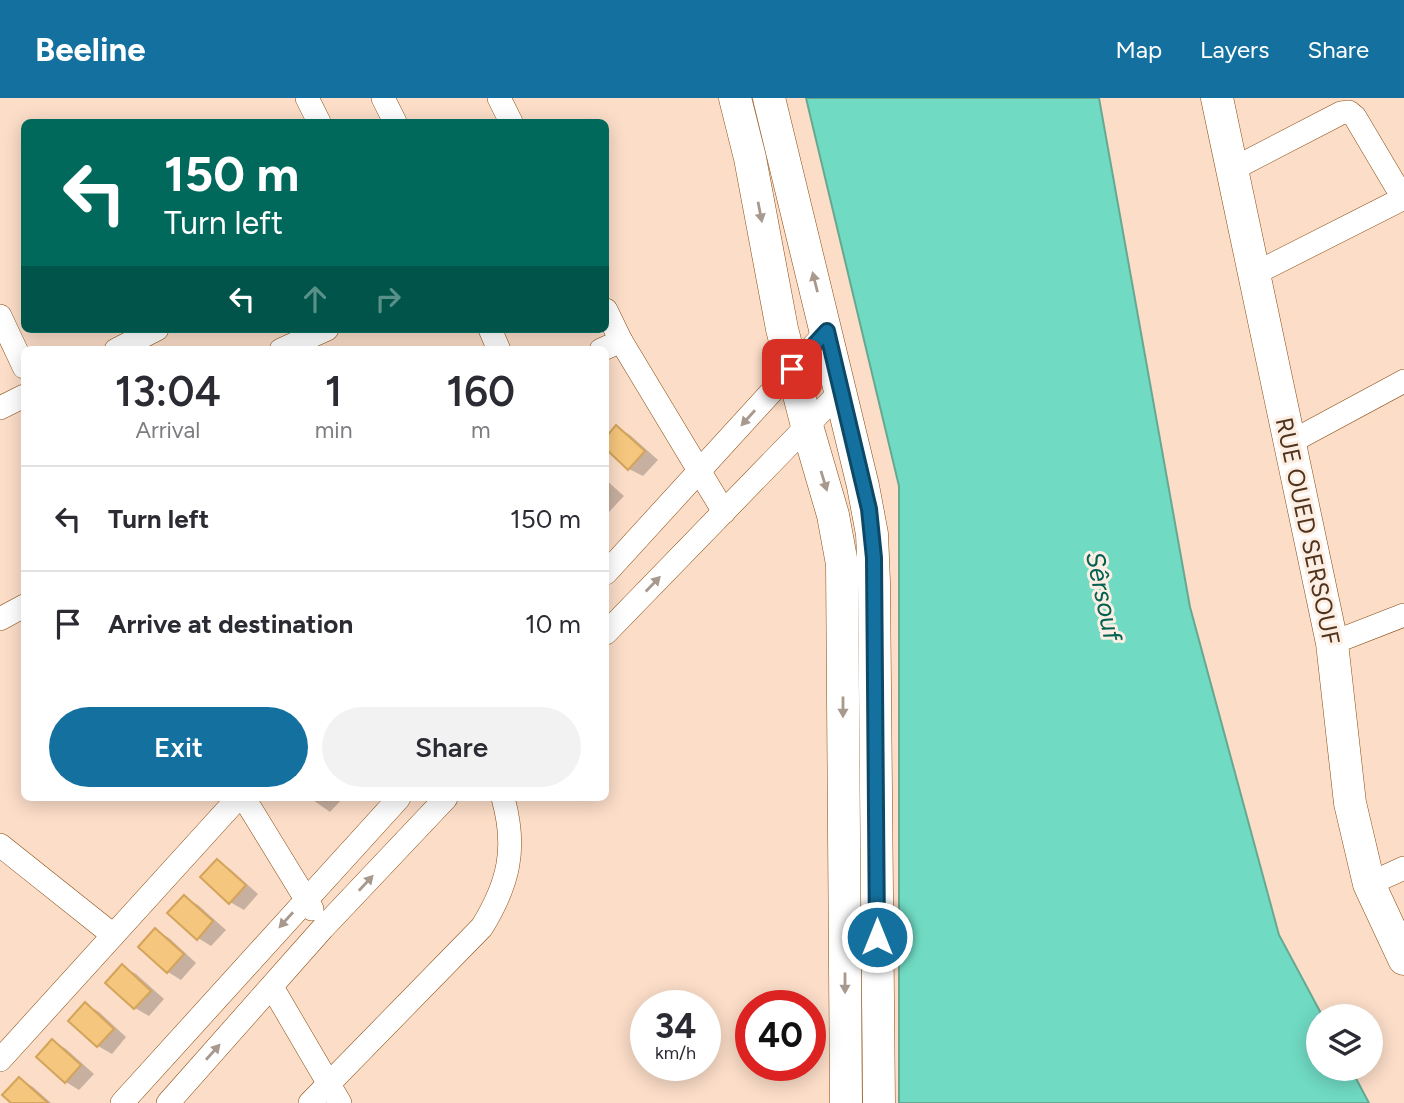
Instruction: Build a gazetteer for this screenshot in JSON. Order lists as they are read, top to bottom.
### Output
{
  "streets": {
    "street": ["RUE OUED SERSOUF"]
  },
  "water": ["Sêrsouf"],
  "page": {
    "header": "Beeline",
    "nav": ["Map", "Layers", "Share"],
    "turn": ["150 m", "Turn left"],
    "eta": [
      "13:04",
      "Arrival",
      "1",
      "min",
      "160",
      "m"
    ],
    "list": [
      {
        "name": "Turn left",
        "value": "150 m"
      },
      {
        "name": "Arrive at destination",
        "value": "10 m"
      }
    ],
    "buttons": ["Exit", "Share"],
    "speed": "34 km/h",
    "limit": "40"
  }
}
